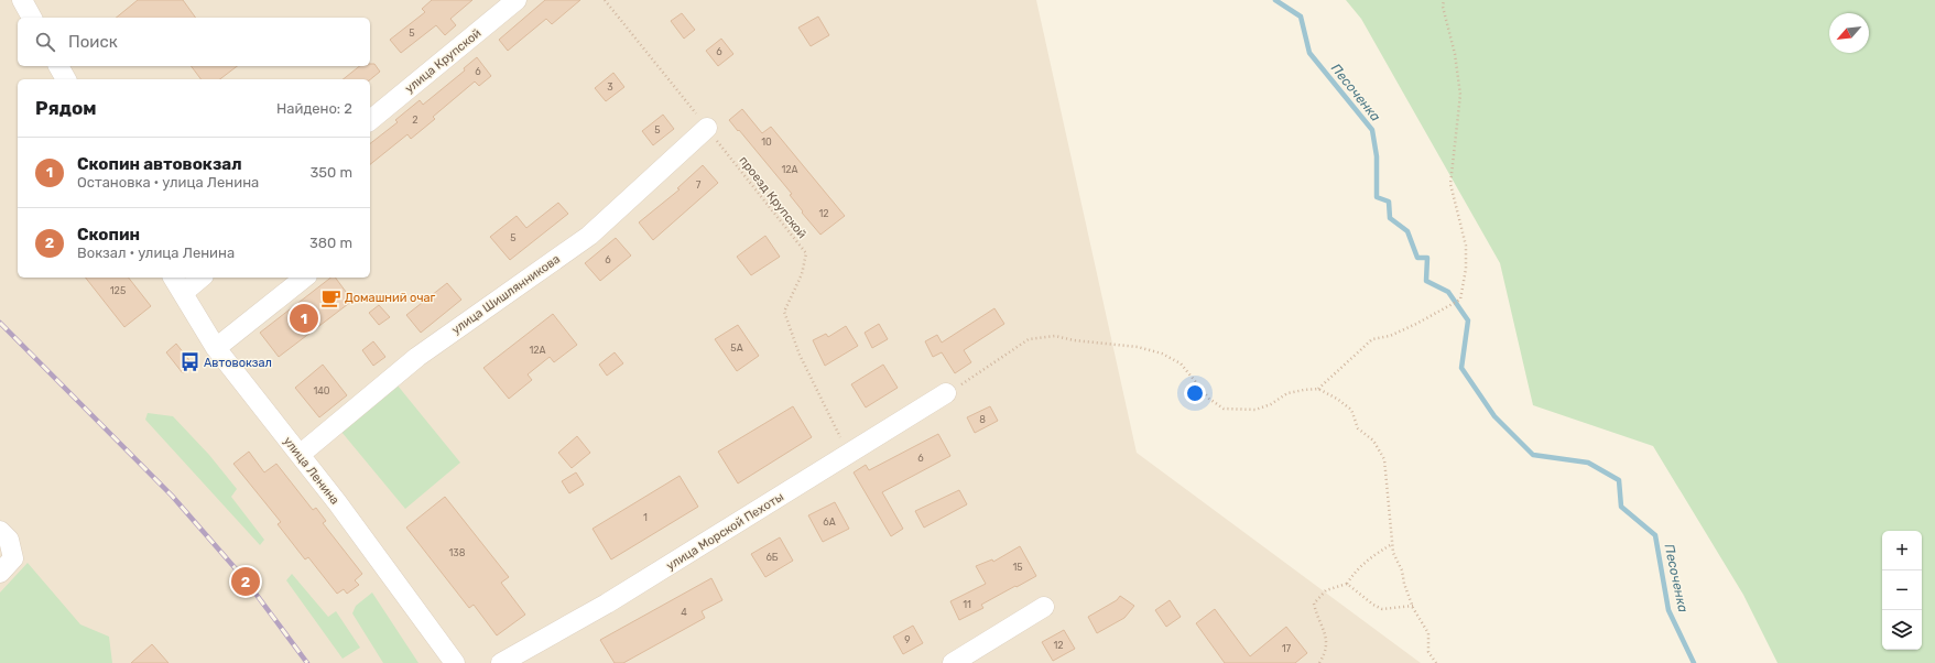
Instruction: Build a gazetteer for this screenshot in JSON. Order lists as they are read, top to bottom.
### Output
{
  "streets": {
    "street": [
      "улица Крупской",
      "улица Шишлянникова",
      "улица Ленина",
      "улица Морской Пехоты"
    ],
    "path": ["проезд Крупской"]
  },
  "crossings": [
    ["проезд Крупской", "улица Шишлянникова"],
    ["проезд Крупской", "улица Морской Пехоты"],
    ["улица Шишлянникова", "улица Ленина"]
  ],
  "water": ["Песоченка"],
  "places": {
    "cafe": ["Домашний очаг"],
    "bus stop": ["Автовокзал"]
  },
  "house_numbers": [
    "5",
    "6",
    "6",
    "3",
    "2",
    "5",
    "10",
    "12А",
    "7",
    "12",
    "5",
    "6",
    "125",
    "5А",
    "12А",
    "140",
    "8",
    "6",
    "1",
    "6А",
    "138",
    "6Б",
    "15",
    "11",
    "4",
    "9",
    "12",
    "17"
  ],
  "north": "bottom left",
  "page": {
    "search": "Поиск",
    "heading": ["Рядом", "Найдено: 2"],
    "list": [
      {
        "mark": "1",
        "name": "Скопин автовокзал",
        "note": "Остановка · улица Ленина",
        "value": "350 m"
      },
      {
        "mark": "2",
        "name": "Скопин",
        "note": "Вокзал · улица Ленина",
        "value": "380 m"
      }
    ],
    "pins": ["1", "2"],
    "map_buttons": ["+", "−"]
  }
}
